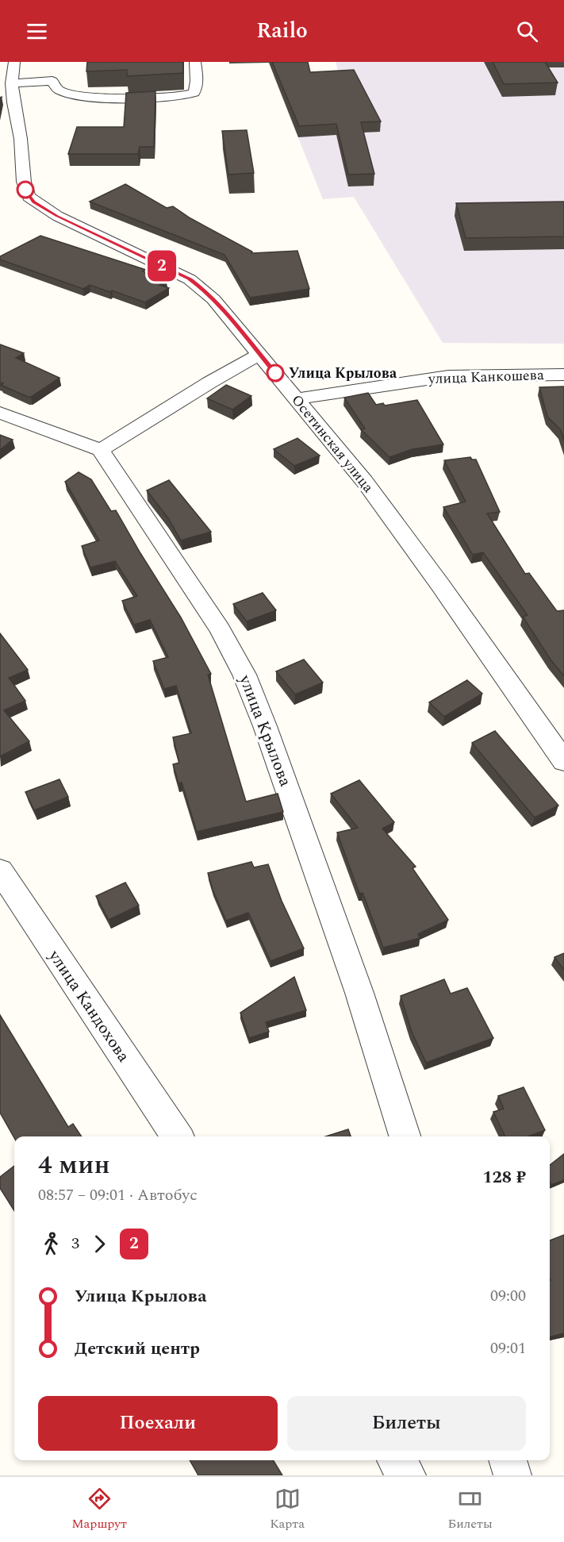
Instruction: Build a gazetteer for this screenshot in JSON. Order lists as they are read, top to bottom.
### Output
{
  "streets": {
    "street": [
      "улица Канкошева",
      "Осетинская улица",
      "улица Крылова",
      "улица Кандохова"
    ]
  },
  "crossings": [
    ["улица Канкошева", "Осетинская улица"]
  ],
  "places": ["Улица Крылова"],
  "lines": ["bus line 2"],
  "page": {
    "header": "Railo",
    "on_map": "2",
    "heading": ["4 мин", "08:57 – 09:01 · Автобус", "128 ₽"],
    "legs": ["3", "2"],
    "list": [
      {
        "name": "Улица Крылова",
        "value": "09:00"
      },
      {
        "name": "Детский центр",
        "value": "09:01"
      }
    ],
    "buttons": ["Поехали", "Билеты"],
    "tabs": ["Маршрут", "Карта", "Билеты"]
  }
}
